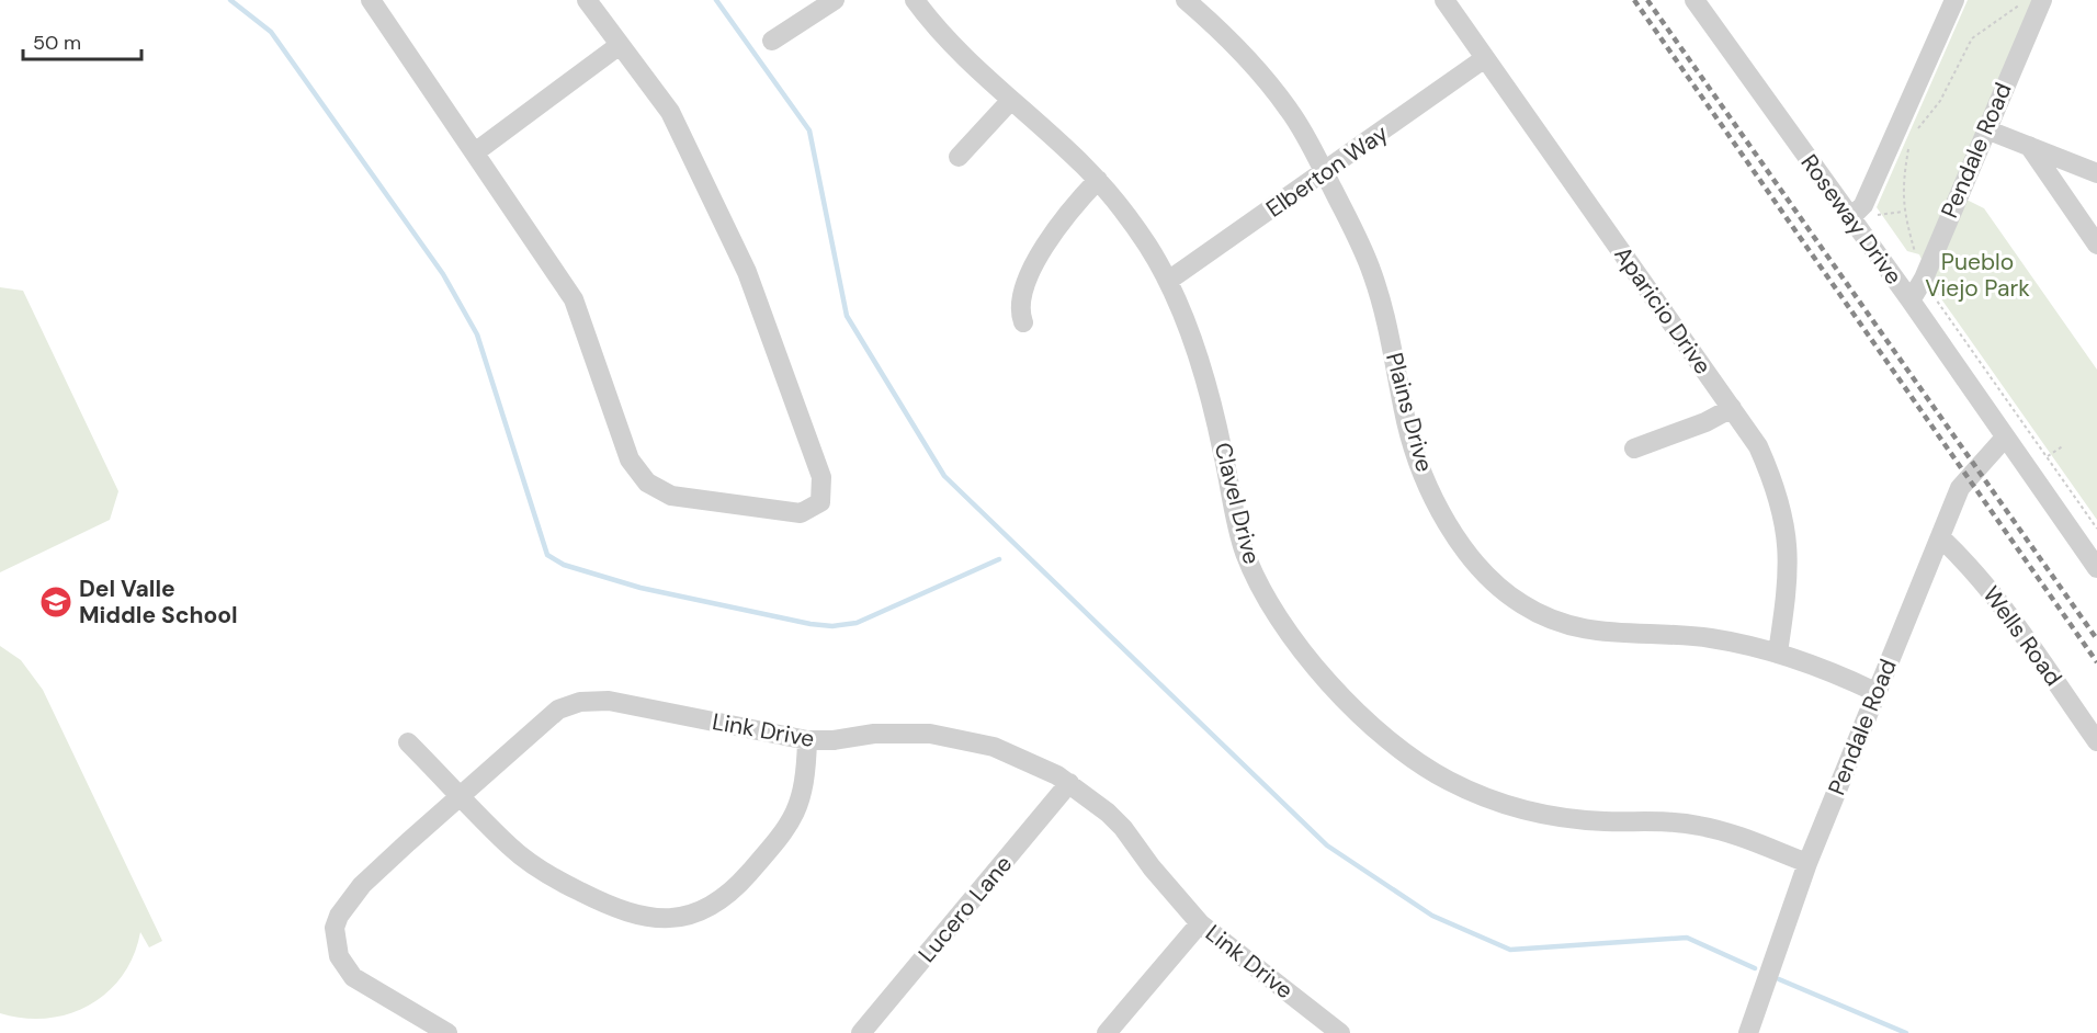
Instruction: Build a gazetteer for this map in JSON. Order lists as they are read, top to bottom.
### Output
{
  "streets": {
    "street": [
      "Pendale Road",
      "Elberton Way",
      "Roseway Drive",
      "Aparicio Drive",
      "Plains Drive",
      "Clavel Drive",
      "Wells Road",
      "Link Drive",
      "Lucero Lane"
    ]
  },
  "crossings": [
    ["Pendale Road", "Roseway Drive"],
    ["Pendale Road", "Plains Drive"],
    ["Pendale Road", "Clavel Drive"],
    ["Pendale Road", "Wells Road"],
    ["Elberton Way", "Aparicio Drive"],
    ["Elberton Way", "Plains Drive"],
    ["Elberton Way", "Clavel Drive"],
    ["Aparicio Drive", "Plains Drive"],
    ["Link Drive", "Lucero Lane"]
  ],
  "parks": ["Pueblo Viejo Park"],
  "places": {
    "school or university": ["Del Valle Middle School"]
  },
  "scale_bar": "50 m"
}
